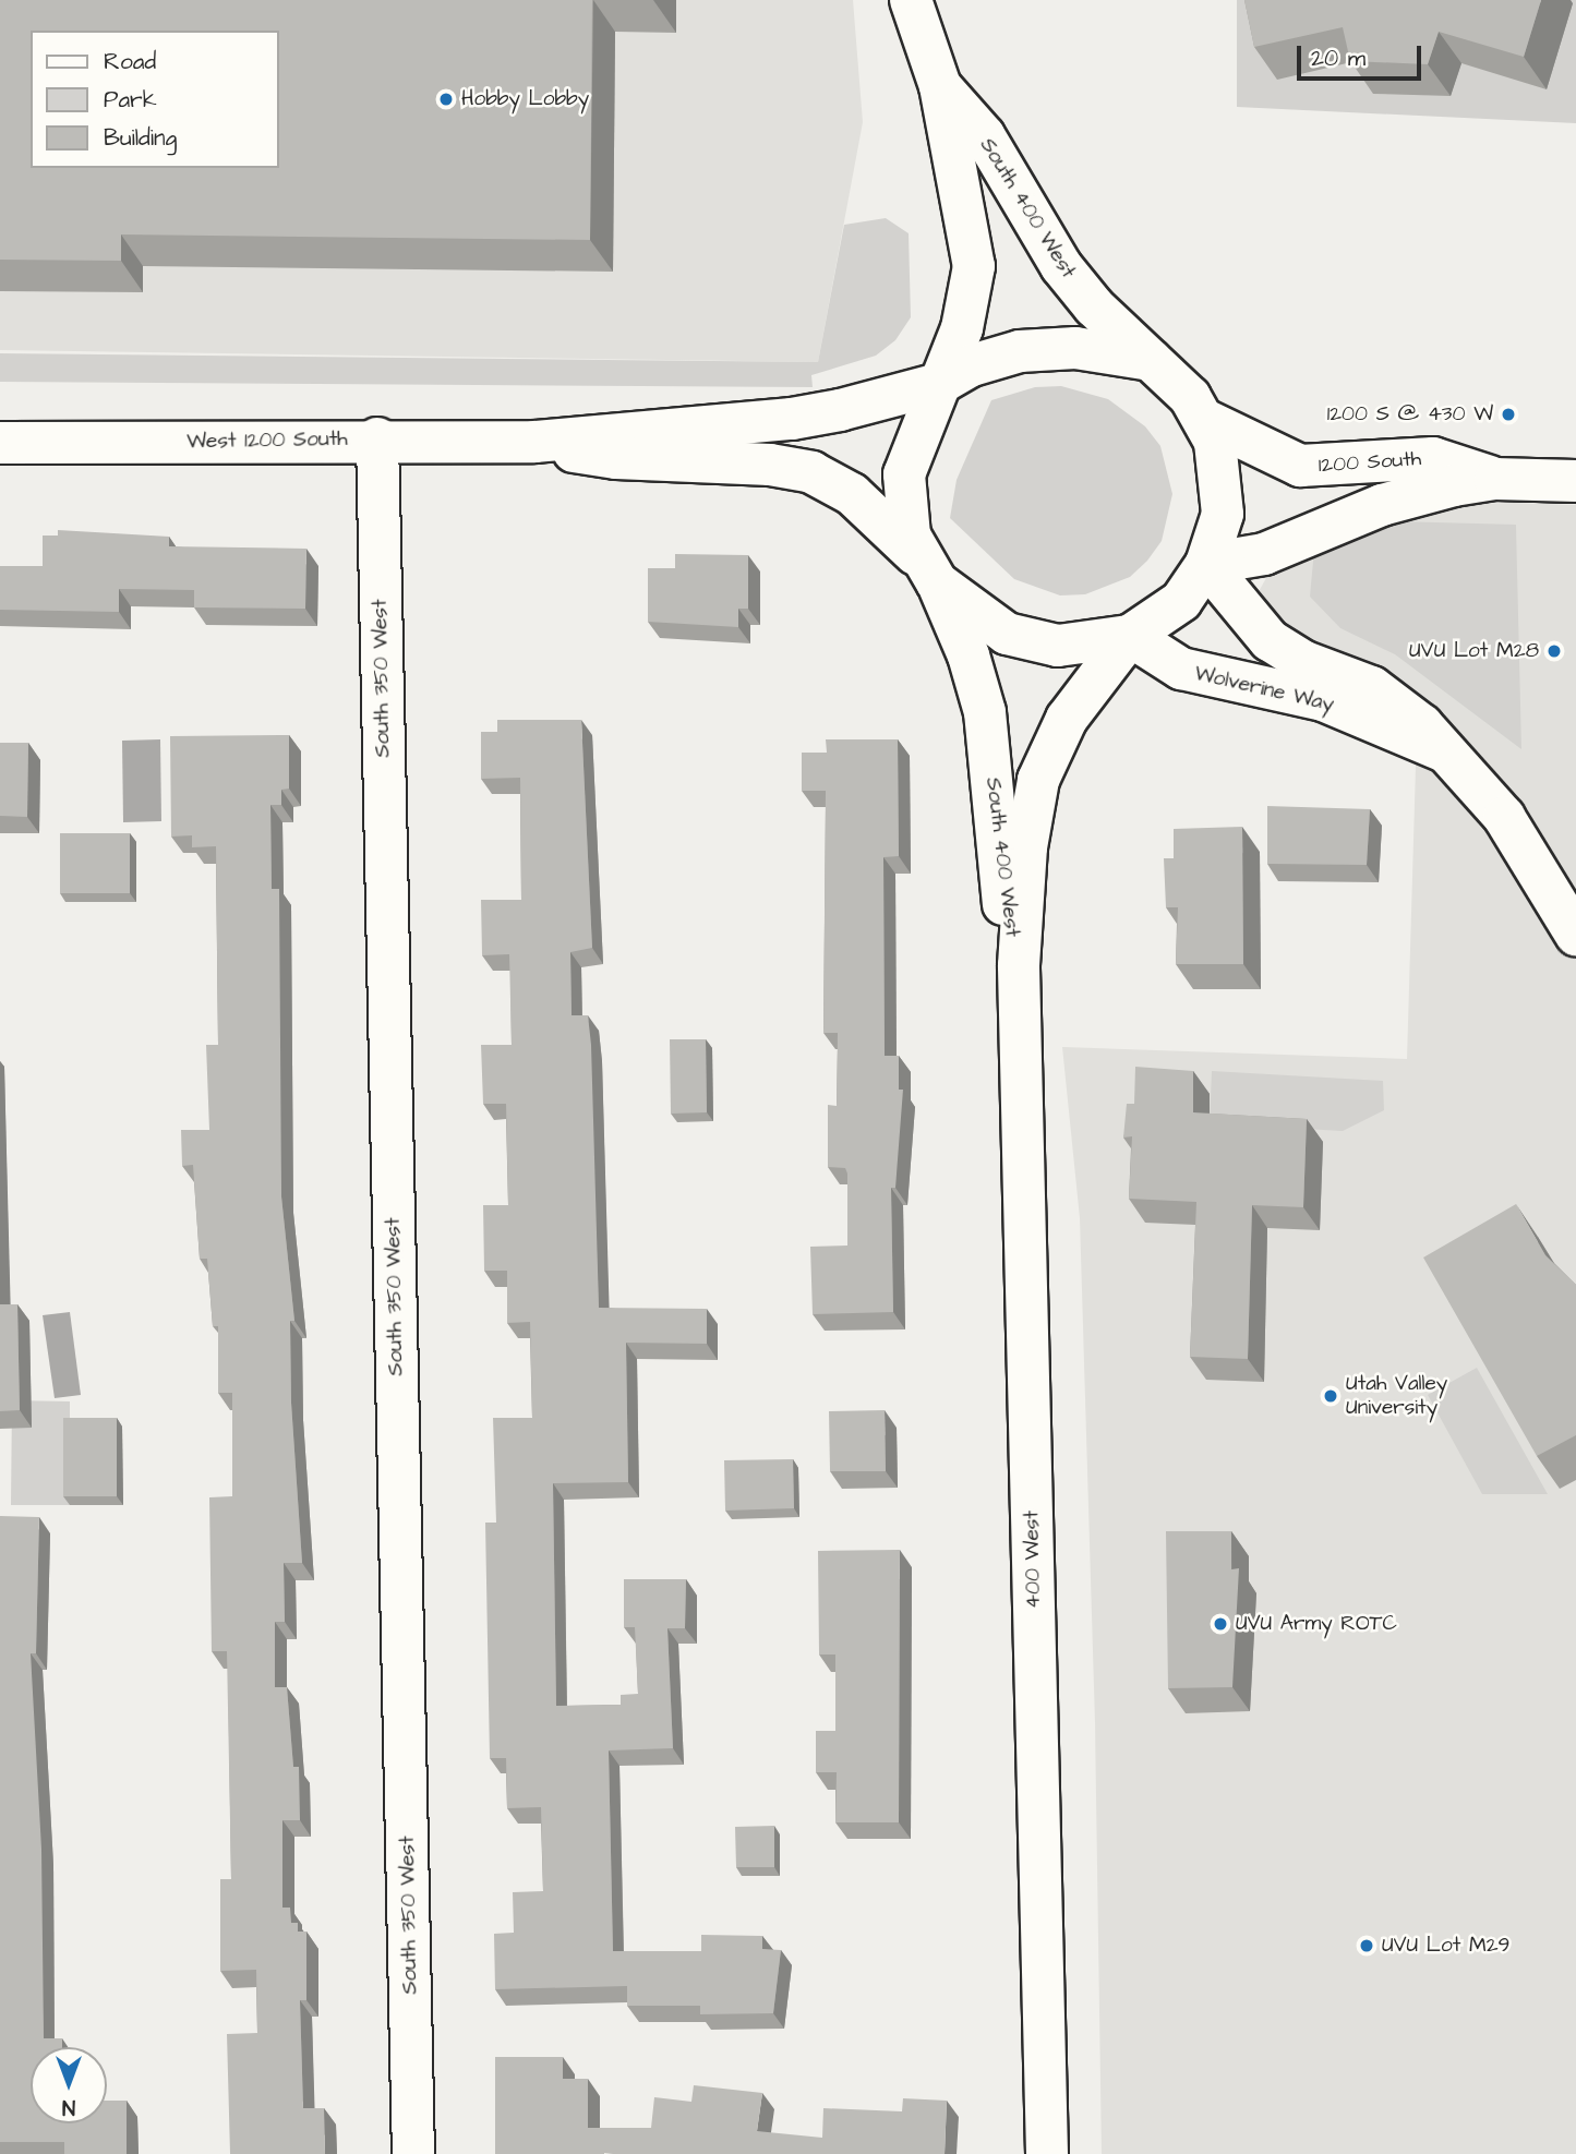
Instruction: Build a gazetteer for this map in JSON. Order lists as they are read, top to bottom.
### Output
{
  "streets": {
    "street": [
      "South 400 West",
      "West 1200 South",
      "1200 South",
      "South 350 West",
      "Wolverine Way",
      "400 West"
    ]
  },
  "crossings": [
    ["South 400 West", "West 1200 South"],
    ["South 400 West", "1200 South"],
    ["South 400 West", "Wolverine Way"],
    ["South 400 West", "400 West"],
    ["West 1200 South", "South 350 West"],
    ["West 1200 South", "Wolverine Way"],
    ["1200 South", "Wolverine Way"]
  ],
  "places": [
    "Hobby Lobby",
    "1200 S @ 430 W",
    "UVU Lot M28",
    "Utah Valley University",
    "UVU Army ROTC",
    "UVU Lot M29"
  ],
  "legend": ["Road", "Park", "Building"],
  "scale_bar": "20 m",
  "north": "bottom"
}
